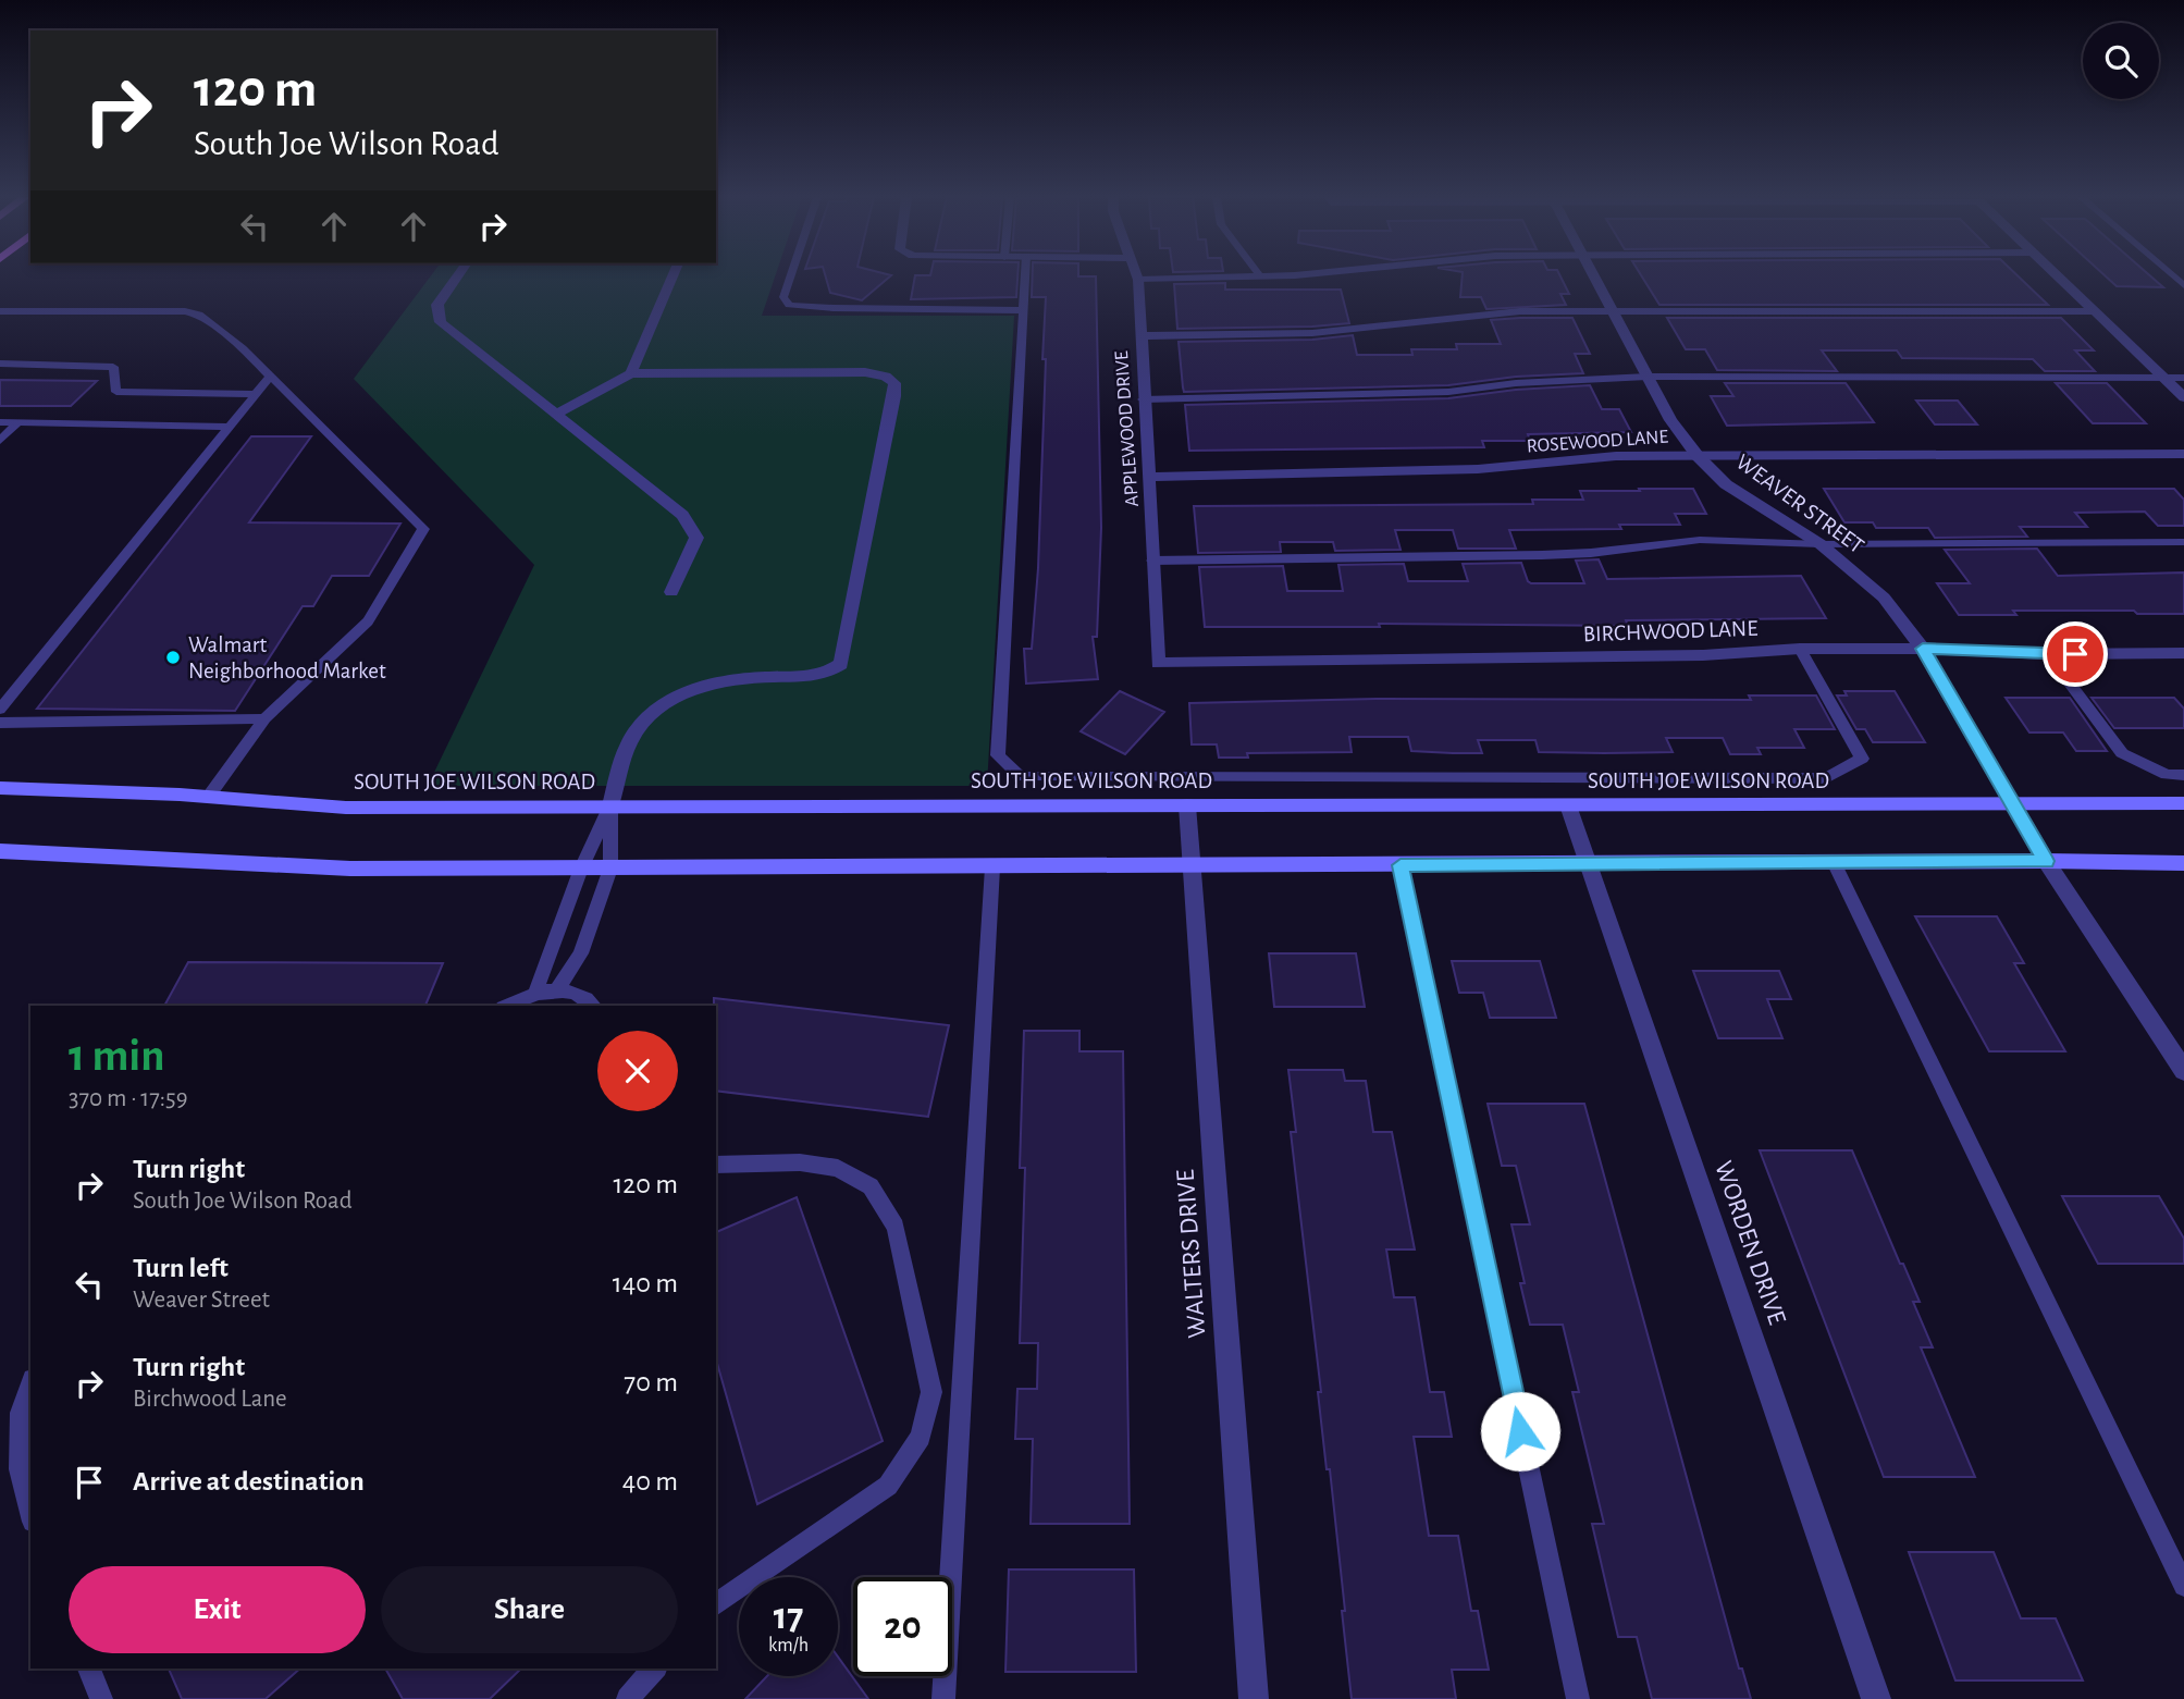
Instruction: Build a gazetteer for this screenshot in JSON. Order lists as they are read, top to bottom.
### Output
{
  "streets": {
    "main road": ["SOUTH JOE WILSON ROAD"],
    "street": [
      "APPLEWOOD DRIVE",
      "ROSEWOOD LANE",
      "WEAVER STREET",
      "BIRCHWOOD LANE",
      "WORDEN DRIVE",
      "WALTERS DRIVE"
    ]
  },
  "crossings": [
    ["APPLEWOOD DRIVE", "ROSEWOOD LANE"],
    ["APPLEWOOD DRIVE", "BIRCHWOOD LANE"],
    ["ROSEWOOD LANE", "WEAVER STREET"],
    ["WEAVER STREET", "BIRCHWOOD LANE"],
    ["WEAVER STREET", "SOUTH JOE WILSON ROAD"],
    ["SOUTH JOE WILSON ROAD", "WORDEN DRIVE"],
    ["SOUTH JOE WILSON ROAD", "WALTERS DRIVE"]
  ],
  "places": ["Walmart Neighborhood Market"],
  "page": {
    "turn": ["120 m", "South Joe Wilson Road"],
    "heading": ["1 min", "370 m · 17:59"],
    "list": [
      {
        "name": "Turn right",
        "note": "South Joe Wilson Road",
        "value": "120 m"
      },
      {
        "name": "Turn left",
        "note": "Weaver Street",
        "value": "140 m"
      },
      {
        "name": "Turn right",
        "note": "Birchwood Lane",
        "value": "70 m"
      },
      {
        "name": "Arrive at destination",
        "value": "40 m"
      }
    ],
    "buttons": ["Exit", "Share"],
    "speed": "17 km/h",
    "limit": "20"
  }
}
